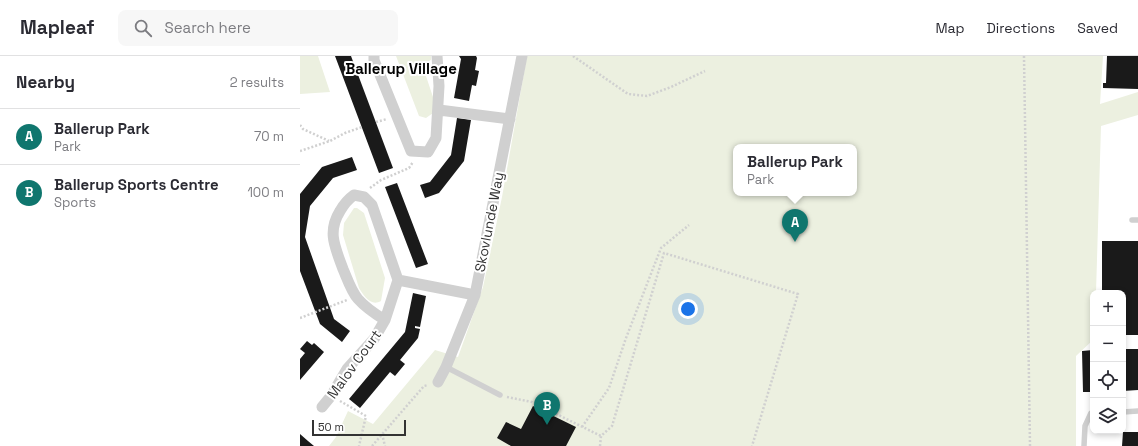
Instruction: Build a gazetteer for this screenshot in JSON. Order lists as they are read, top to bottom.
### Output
{
  "streets": {
    "street": ["Skovlunde Way", "Malov Court"]
  },
  "districts": ["Ballerup Village"],
  "scale_bar": "50 m",
  "page": {
    "header": "Mapleaf",
    "search": "Search here",
    "nav": ["Map", "Directions", "Saved"],
    "heading": ["Nearby", "2 results"],
    "list": [
      {
        "mark": "A",
        "name": "Ballerup Park",
        "note": "Park",
        "value": "70 m"
      },
      {
        "mark": "B",
        "name": "Ballerup Sports Centre",
        "note": "Sports",
        "value": "100 m"
      }
    ],
    "popup": ["Ballerup Park", "Park"],
    "pins": ["A", "B"],
    "map_buttons": ["+", "−"],
    "scale": "50 m"
  }
}
